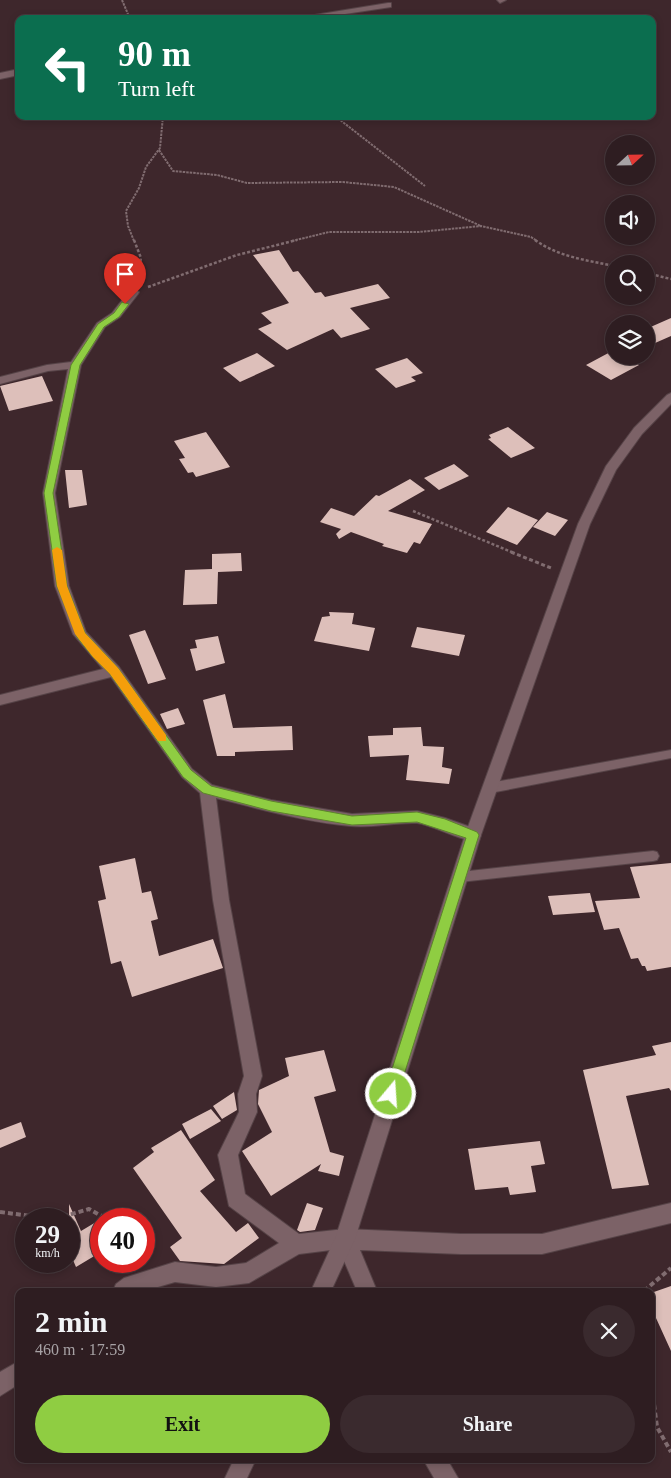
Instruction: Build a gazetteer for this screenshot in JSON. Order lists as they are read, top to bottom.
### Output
{
  "north": "right",
  "page": {
    "turn": ["90 m", "Turn left"],
    "speed": "29 km/h",
    "limit": "40",
    "heading": ["2 min", "460 m · 17:59"],
    "buttons": ["Exit", "Share"]
  }
}
